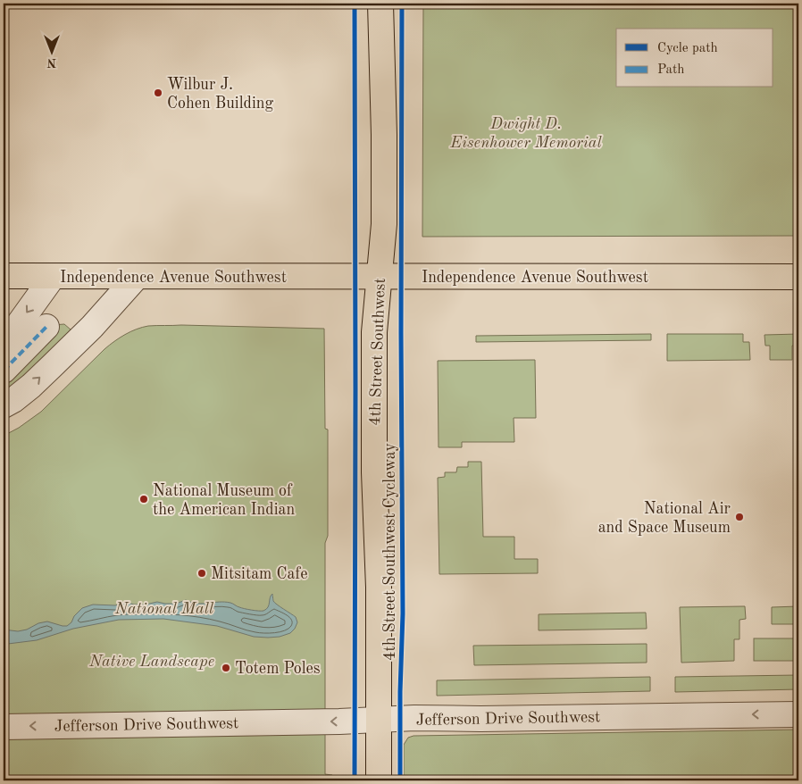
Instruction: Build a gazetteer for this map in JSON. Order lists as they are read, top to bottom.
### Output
{
  "streets": {
    "main road": ["Independence Avenue Southwest", "4th Street Southwest"],
    "street": ["Jefferson Drive Southwest"],
    "cycle path": ["4th Street Southwest Cycleway"]
  },
  "crossings": [
    ["Independence Avenue Southwest", "4th Street Southwest"],
    ["4th Street Southwest", "Jefferson Drive Southwest"]
  ],
  "one_way": ["Jefferson Drive Southwest"],
  "parks": ["Dwight D. Eisenhower Memorial", "National Mall", "Native Landscape"],
  "places": [
    "Wilbur J. Cohen Building",
    "National Museum of the American Indian",
    "National Air and Space Museum",
    "Mitsitam Cafe",
    "Totem Poles"
  ],
  "legend": ["Cycle path", "Path"],
  "north": "bottom"
}
